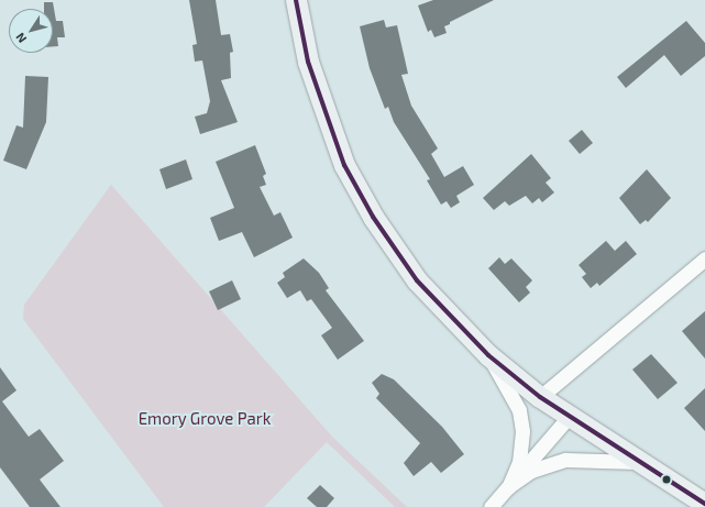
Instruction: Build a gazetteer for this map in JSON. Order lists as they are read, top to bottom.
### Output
{
  "parks": ["Emory Grove Park"],
  "north": "bottom left"
}
